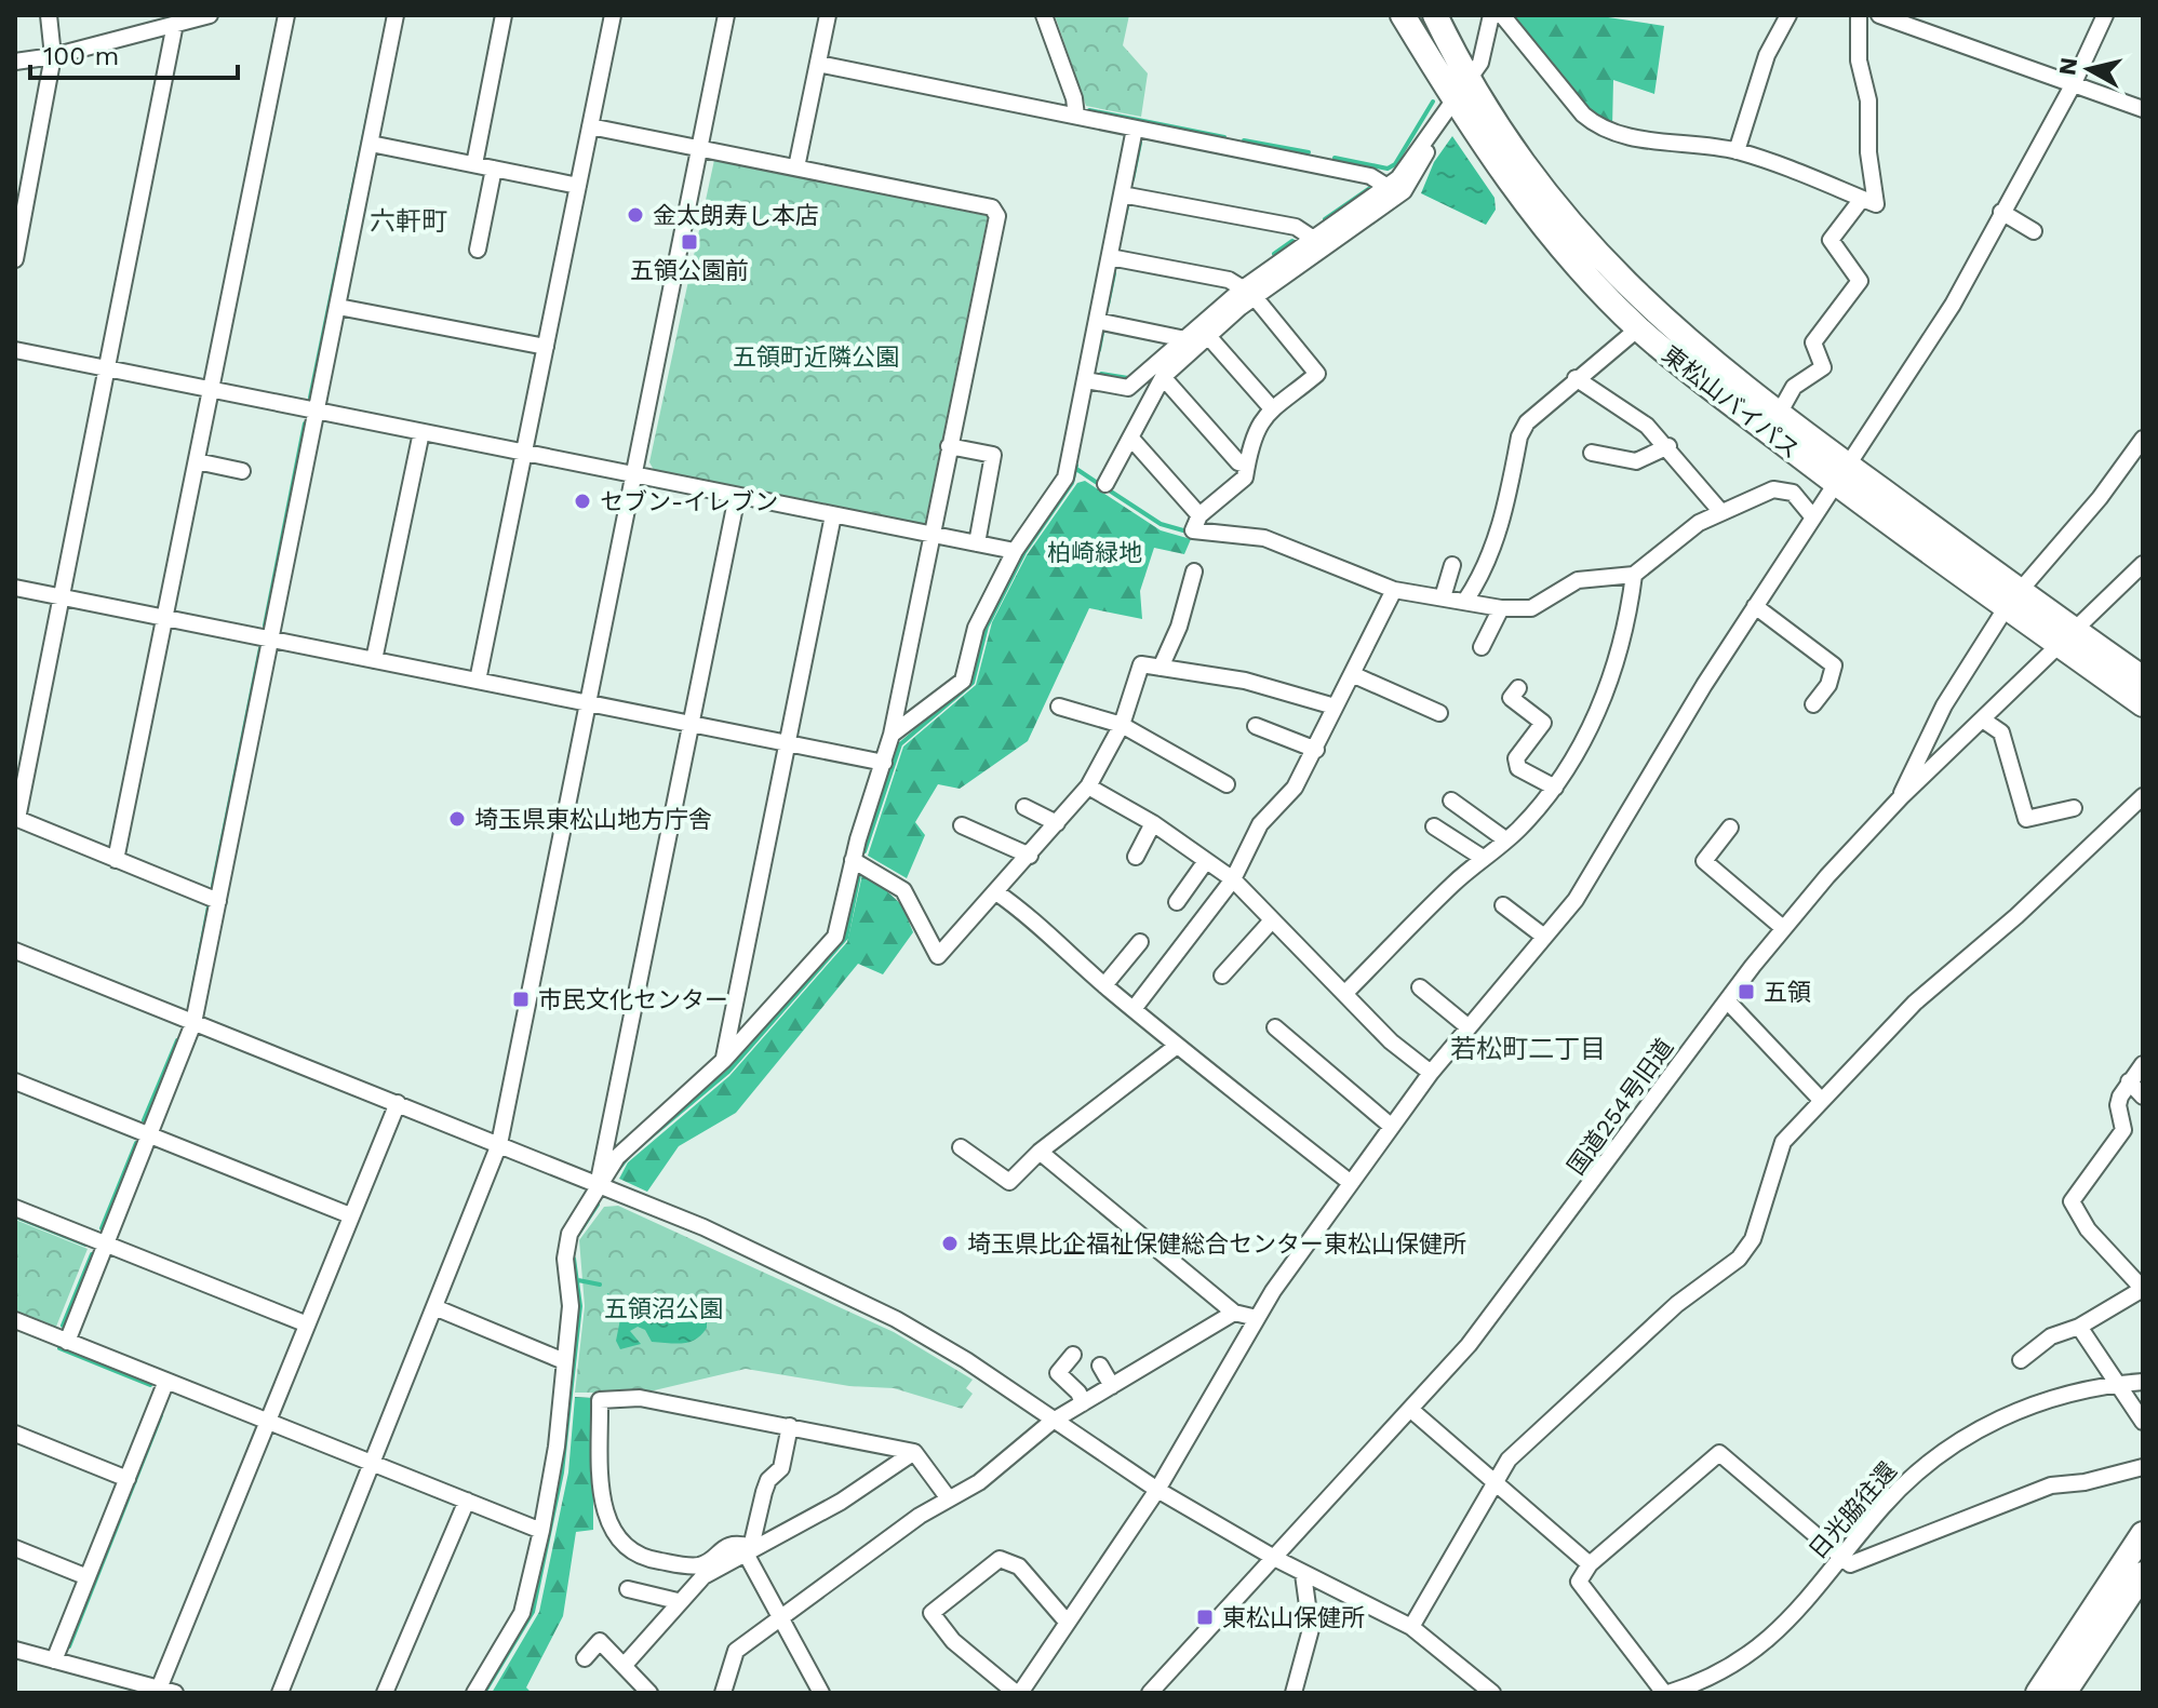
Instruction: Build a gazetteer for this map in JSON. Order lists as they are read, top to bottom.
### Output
{
  "streets": {
    "highway": ["東松山バイパス"],
    "street": ["国道254号旧道", "日光脇往還"]
  },
  "crossings": [
    ["東松山バイパス", "国道254号旧道"]
  ],
  "districts": ["六軒町", "若松町二丁目"],
  "parks": ["五領町近隣公園", "柏崎緑地", "五領沼公園"],
  "places": {
    "other": [
      "金太朗寿し本店",
      "セブン-イレブン",
      "埼玉県東松山地方庁舎",
      "埼玉県比企福祉保健総合センター東松山保健所"
    ],
    "transit": [
      "五領公園前",
      "五領",
      "市民文化センター",
      "東松山保健所"
    ]
  },
  "scale_bar": "100 m",
  "north": "left"
}
